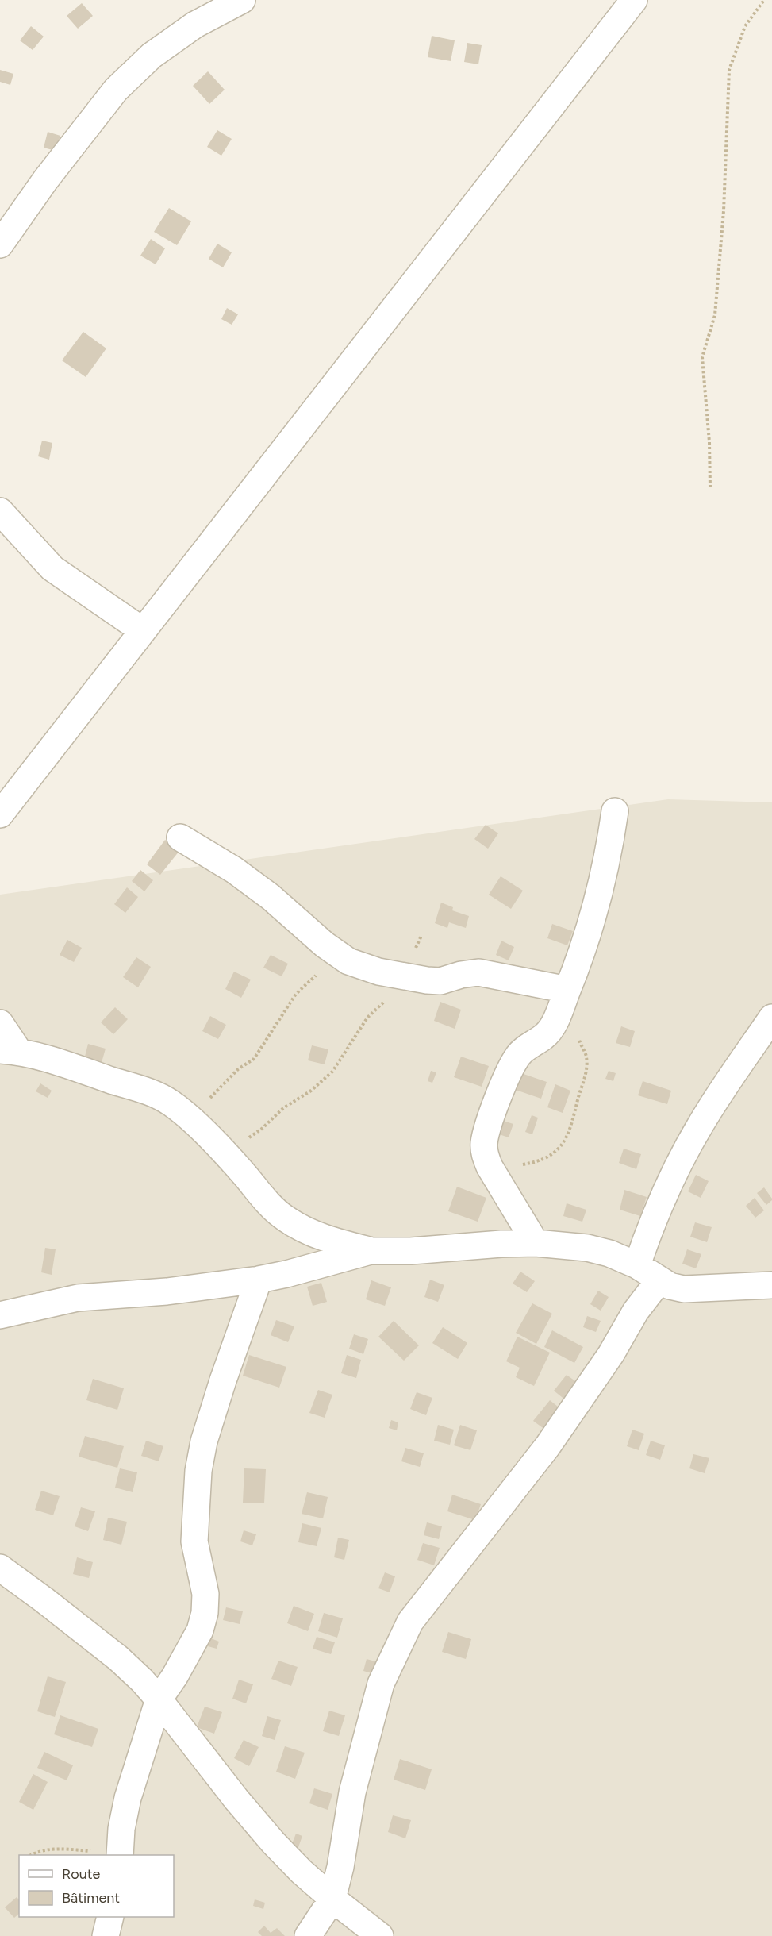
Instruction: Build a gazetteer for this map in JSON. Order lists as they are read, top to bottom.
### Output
{
  "legend": ["Route", "Bâtiment"]
}
